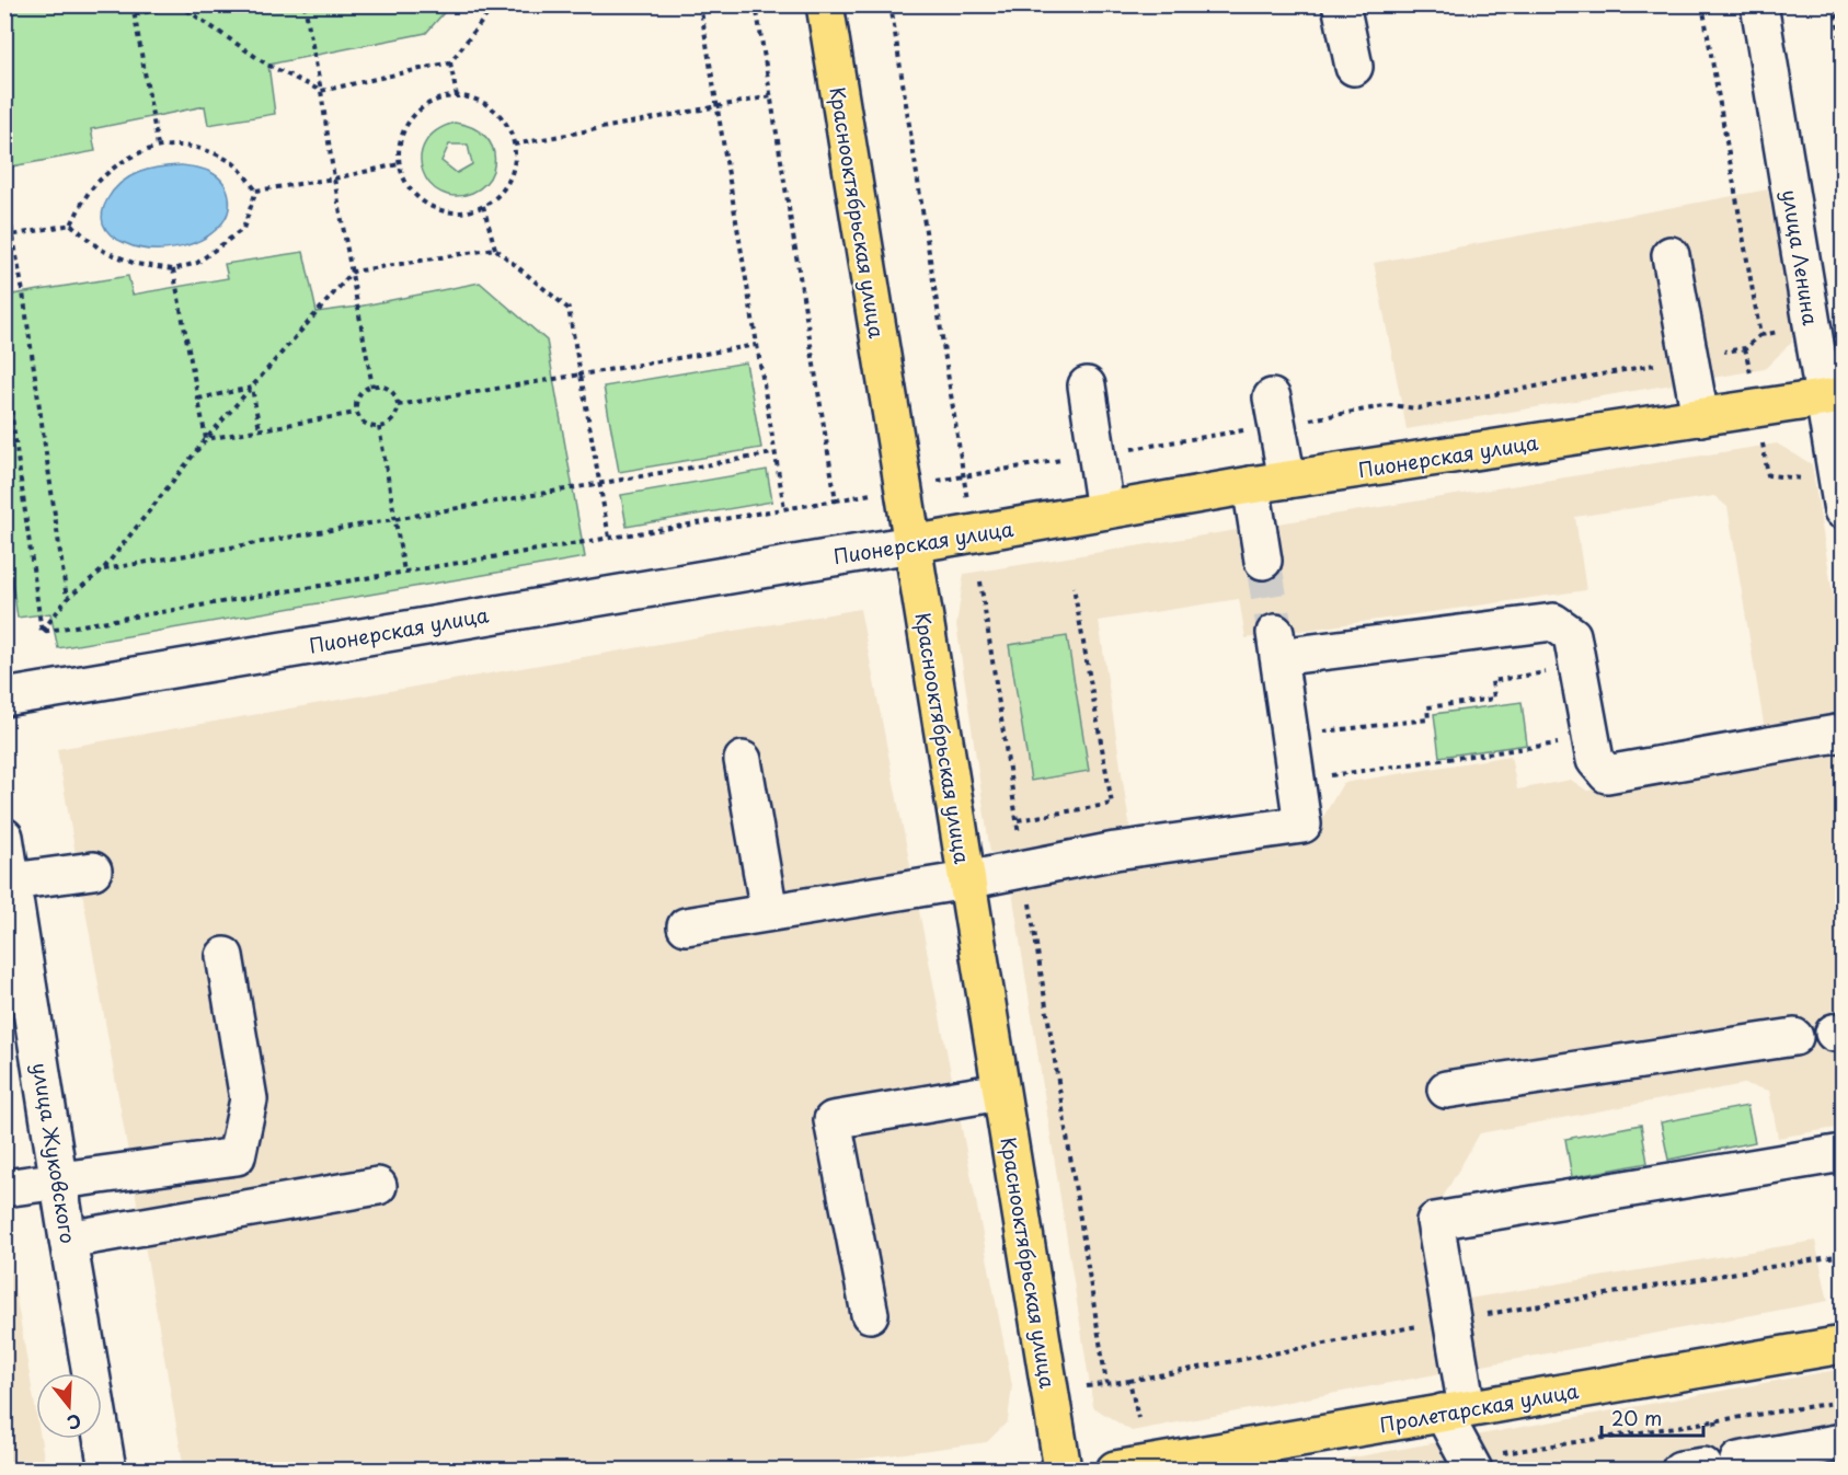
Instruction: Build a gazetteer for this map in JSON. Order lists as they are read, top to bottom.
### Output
{
  "streets": {
    "main road": ["Краснооктябрьская улица", "Пионерская улица", "Пролетарская улица"],
    "street": ["улица Ленина", "улица Жуковского"]
  },
  "crossings": [
    ["Краснооктябрьская улица", "Пионерская улица"],
    ["улица Ленина", "Пионерская улица"]
  ],
  "scale_bar": "20 m",
  "north": "bottom"
}
